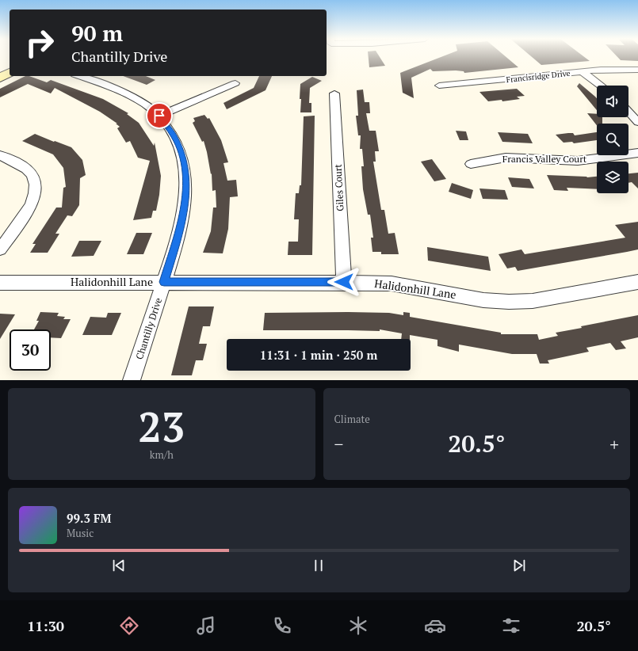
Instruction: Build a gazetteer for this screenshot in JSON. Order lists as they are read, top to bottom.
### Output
{
  "streets": {
    "street": [
      "Francisridge Drive",
      "Francis Valley Court",
      "Giles Court",
      "Halidonhill Lane",
      "Chantilly Drive"
    ]
  },
  "crossings": [
    ["Giles Court", "Halidonhill Lane"],
    ["Halidonhill Lane", "Chantilly Drive"]
  ],
  "page": {
    "turn": ["90 m", "Chantilly Drive"],
    "limit": "30",
    "trip": "11:31 · 1 min · 250 m",
    "tile": [
      ["23", "km/h"],
      "Climate"
    ],
    "heat": ["−", "20.5°", "+"],
    "song": ["99.3 FM", "Music"],
    "tabs": ["11:30", "20.5°"]
  }
}
